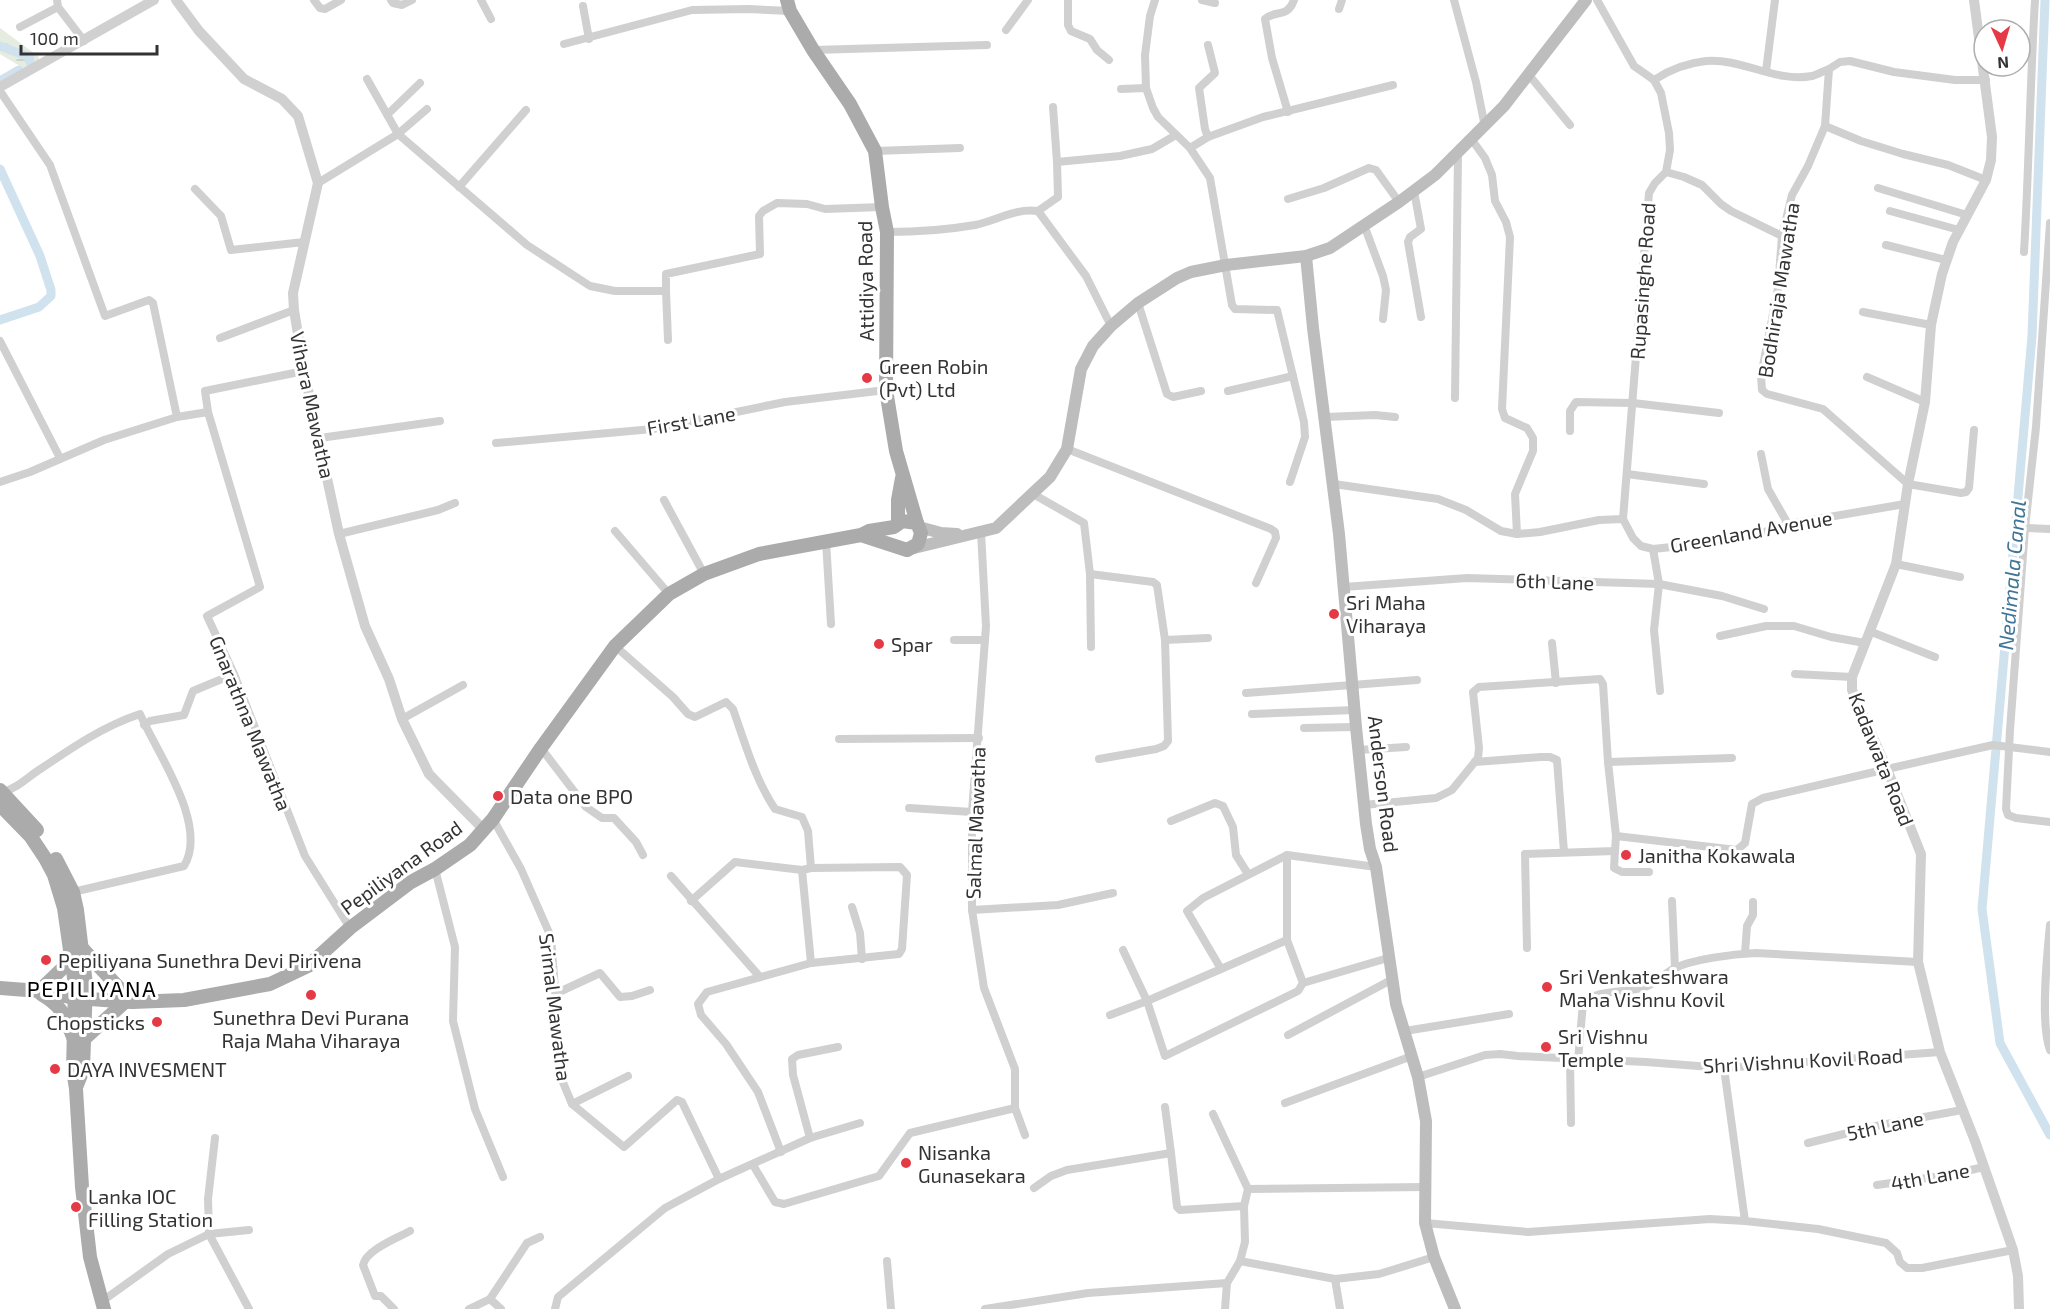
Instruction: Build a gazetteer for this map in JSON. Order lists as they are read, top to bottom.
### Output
{
  "streets": {
    "main road": ["Attidiya Road", "Anderson Road", "Pepiliyana Road"],
    "street": [
      "Rupasinghe Road",
      "Bodhiraja Mawatha",
      "Vihara Mawatha",
      "First Lane",
      "Greenland Avenue",
      "6th Lane",
      "Gnarathna Mawatha",
      "Kadawata Road",
      "Salmal Mawatha",
      "Srimal Mawatha",
      "Shri Vishnu Kovil Road",
      "5th Lane",
      "4th Lane"
    ]
  },
  "crossings": [
    ["Attidiya Road", "First Lane"],
    ["Attidiya Road", "Pepiliyana Road"],
    ["Rupasinghe Road", "Greenland Avenue"],
    ["Bodhiraja Mawatha", "Kadawata Road"],
    ["Vihara Mawatha", "Pepiliyana Road"],
    ["Vihara Mawatha", "Srimal Mawatha"],
    ["Greenland Avenue", "Kadawata Road"],
    ["6th Lane", "Anderson Road"],
    ["Gnarathna Mawatha", "Pepiliyana Road"],
    ["Kadawata Road", "Shri Vishnu Kovil Road"],
    ["Kadawata Road", "5th Lane"],
    ["Kadawata Road", "4th Lane"],
    ["Anderson Road", "Shri Vishnu Kovil Road"],
    ["Pepiliyana Road", "Srimal Mawatha"]
  ],
  "districts": ["PEPILIYANA"],
  "water": ["Nedimala Canal"],
  "places": [
    "Green Robin (Pvt) Ltd",
    "Sri Maha Viharaya",
    "Spar",
    "Data one BPO",
    "Janitha Kokawala",
    "Pepiliyana Sunethra Devi Pirivena",
    "Sri Venkateshwara Maha Vishnu Kovil",
    "Sunethra Devi Purana Raja Maha Viharaya",
    "Chopsticks",
    "Sri Vishnu Temple",
    "DAYA INVESMENT",
    "Nisanka Gunasekara",
    "Lanka IOC Filling Station"
  ],
  "scale_bar": "100 m",
  "north": "bottom"
}
